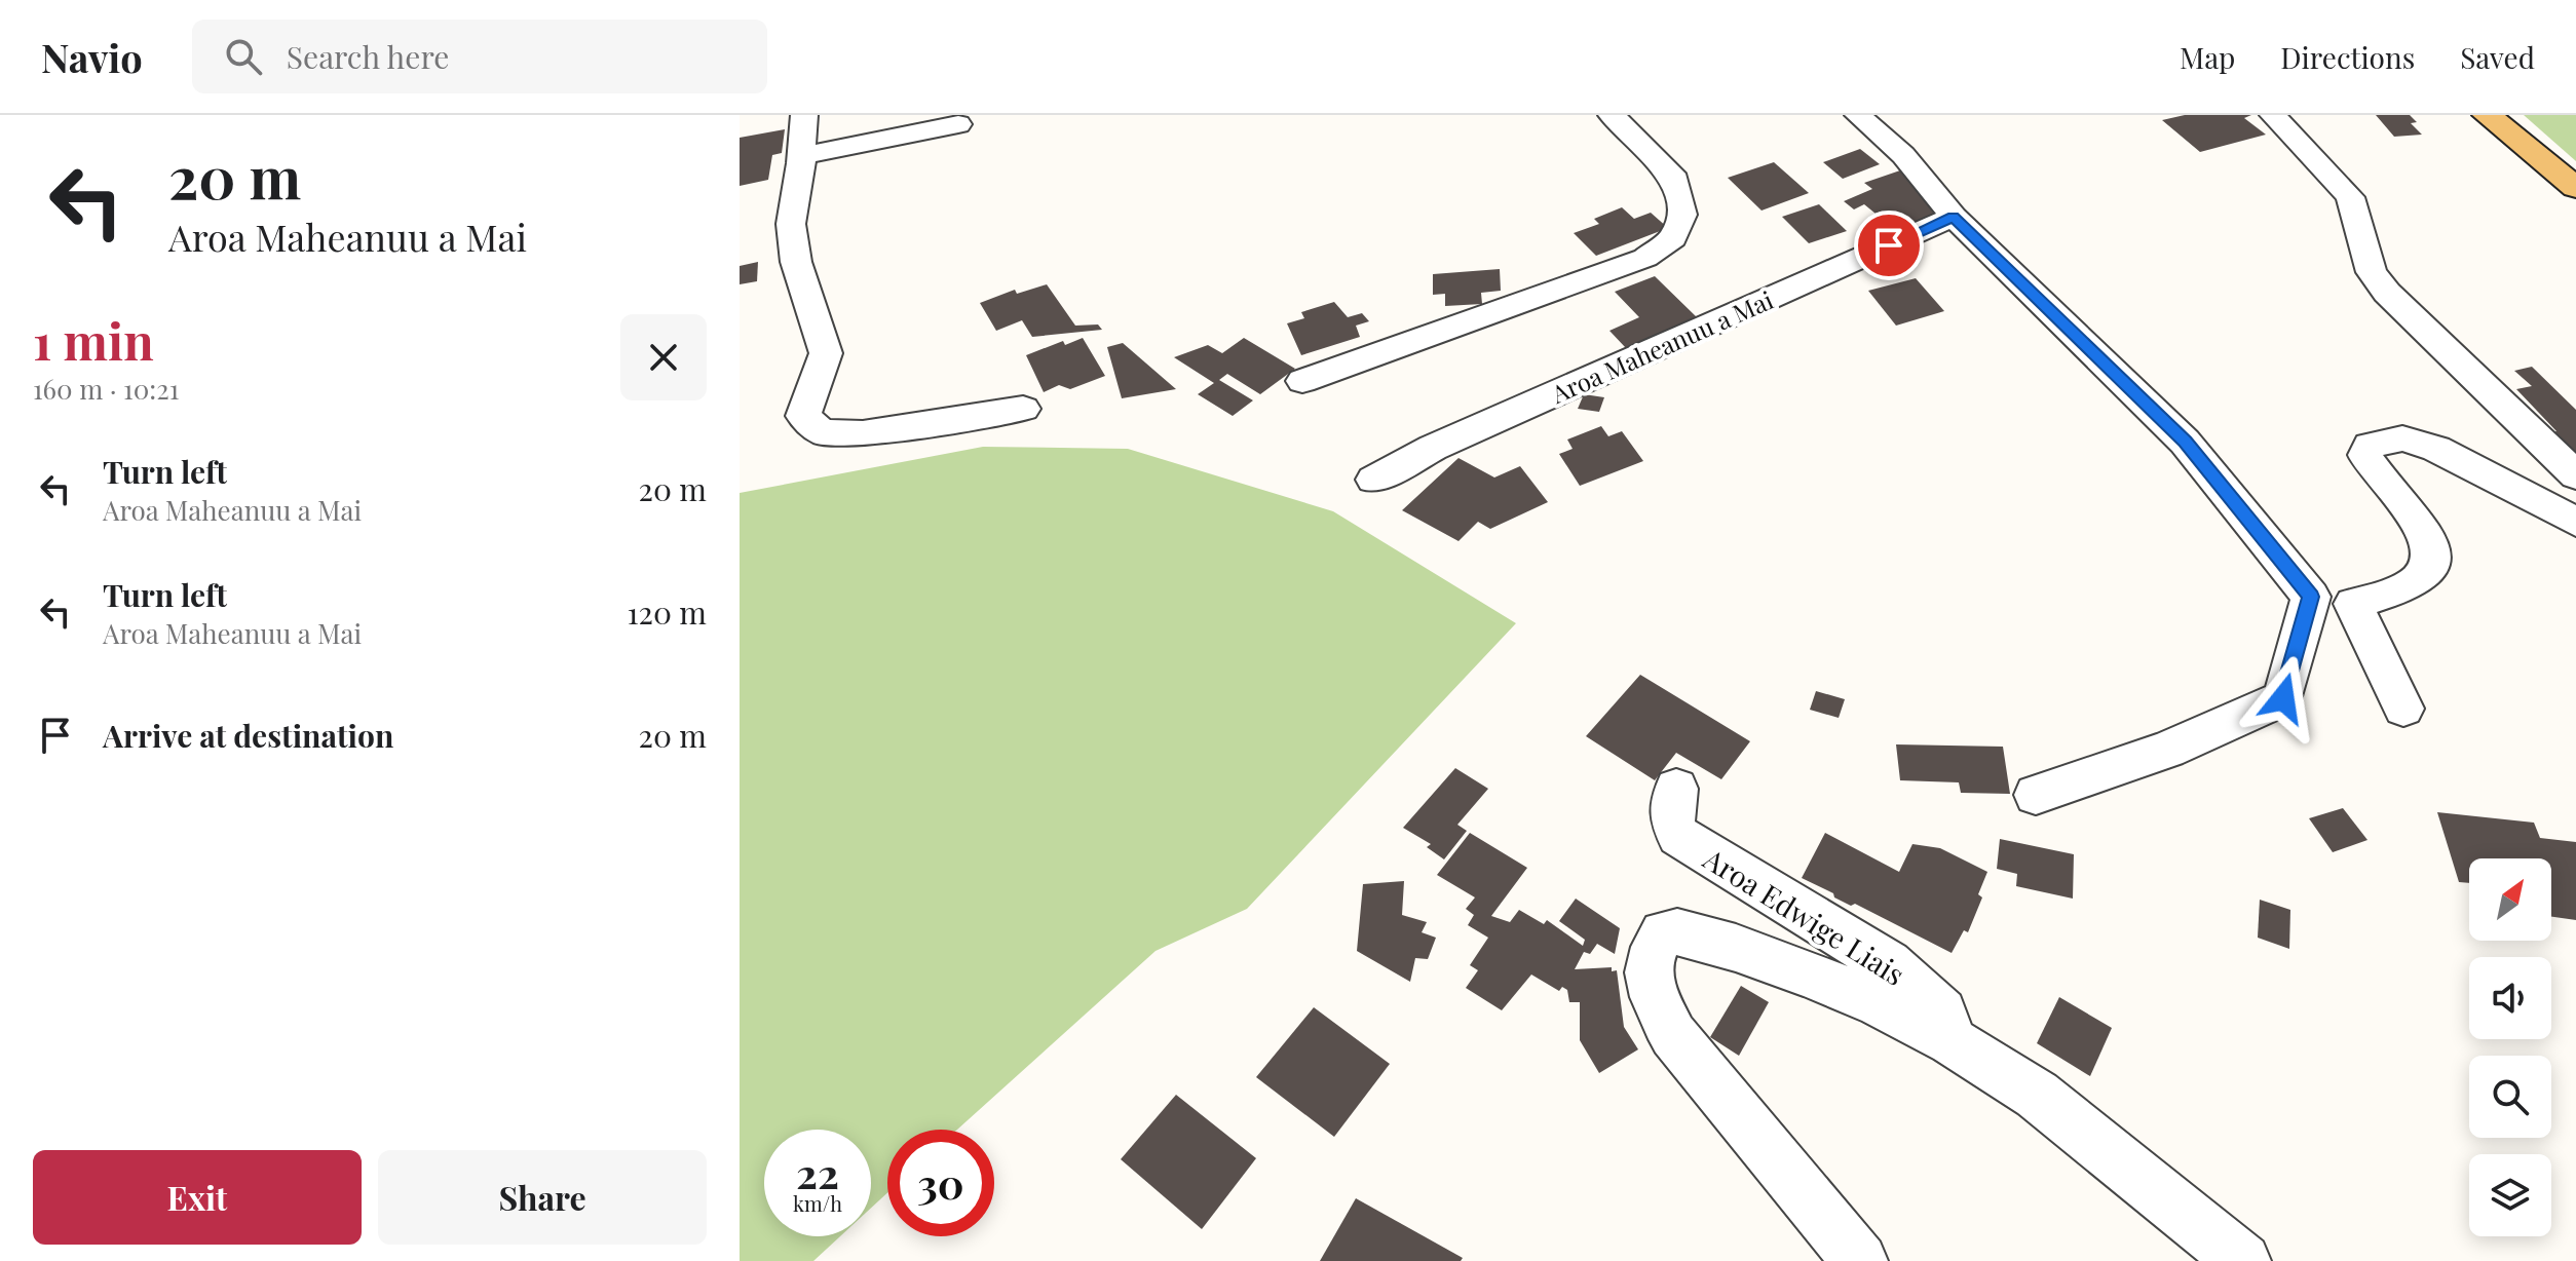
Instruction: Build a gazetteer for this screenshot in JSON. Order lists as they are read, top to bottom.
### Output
{
  "streets": {
    "street": ["Aroa Maheanuu a Mai", "Aroa Edwige Liais"]
  },
  "north": "top right",
  "page": {
    "header": "Navio",
    "search": "Search here",
    "nav": ["Map", "Directions", "Saved"],
    "turn": ["20 m", "Aroa Maheanuu a Mai"],
    "heading": ["1 min", "160 m · 10:21"],
    "list": [
      {
        "name": "Turn left",
        "note": "Aroa Maheanuu a Mai",
        "value": "20 m"
      },
      {
        "name": "Turn left",
        "note": "Aroa Maheanuu a Mai",
        "value": "120 m"
      },
      {
        "name": "Arrive at destination",
        "value": "20 m"
      }
    ],
    "speed": "22 km/h",
    "limit": "30",
    "buttons": ["Exit", "Share"]
  }
}
